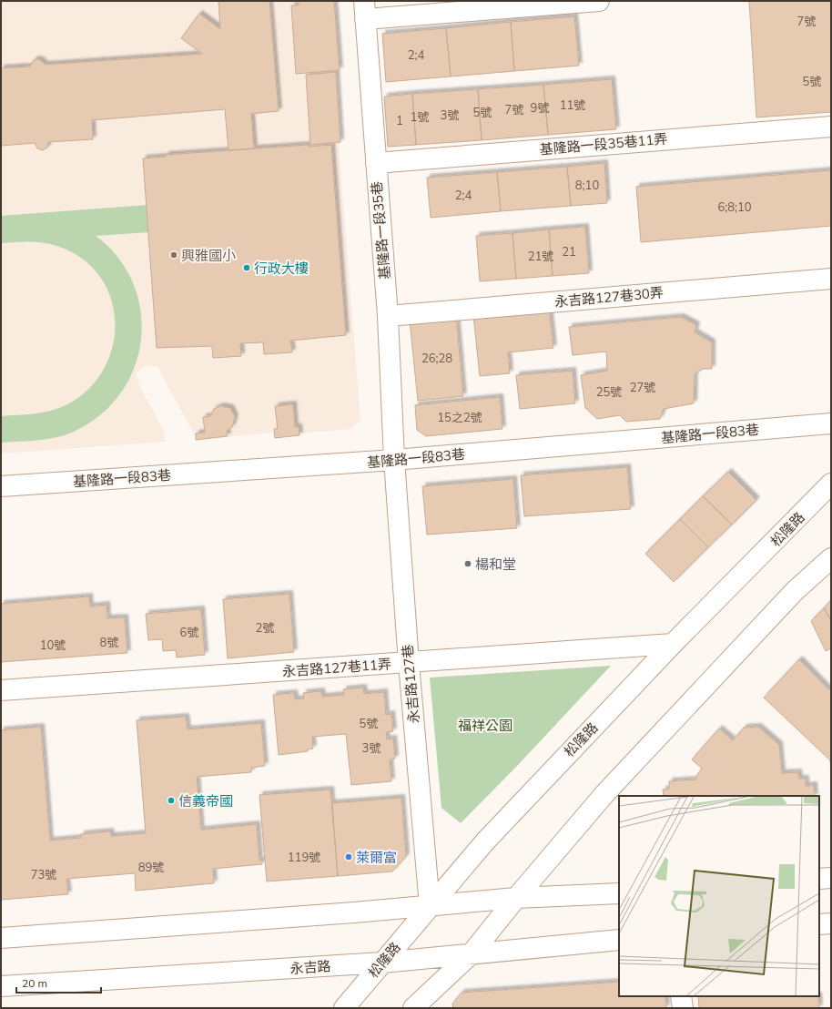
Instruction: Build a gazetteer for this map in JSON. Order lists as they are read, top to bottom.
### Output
{
  "streets": {
    "street": [
      "基隆路一段35巷11弄",
      "基隆路一段35巷",
      "永吉路127巷30弄",
      "基隆路一段83巷",
      "松隆路",
      "永吉路127巷11弄",
      "永吉路127巷",
      "永吉路"
    ]
  },
  "crossings": [
    ["基隆路一段35巷11弄", "基隆路一段35巷"],
    ["基隆路一段35巷", "永吉路127巷30弄"],
    ["基隆路一段35巷", "基隆路一段83巷"],
    ["基隆路一段35巷", "永吉路127巷"],
    ["基隆路一段83巷", "永吉路127巷"],
    ["松隆路", "永吉路127巷11弄"],
    ["松隆路", "永吉路127巷"],
    ["松隆路", "永吉路"],
    ["永吉路127巷11弄", "永吉路127巷"]
  ],
  "parks": ["福祥公園"],
  "places": [
    "興雅國小",
    "行政大樓",
    "楊和堂",
    "信義帝國",
    "萊爾富"
  ],
  "house_numbers": [
    "7號",
    "2;4",
    "5號",
    "11號",
    "9號",
    "7號",
    "5號",
    "3號",
    "1號",
    "1",
    "8;10",
    "2;4",
    "6;8;10",
    "21",
    "21號",
    "26;28",
    "27號",
    "25號",
    "15之2號",
    "2號",
    "6號",
    "8號",
    "10號",
    "5號",
    "3號",
    "119號",
    "89號",
    "73號"
  ],
  "scale_bar": "20 m"
}
